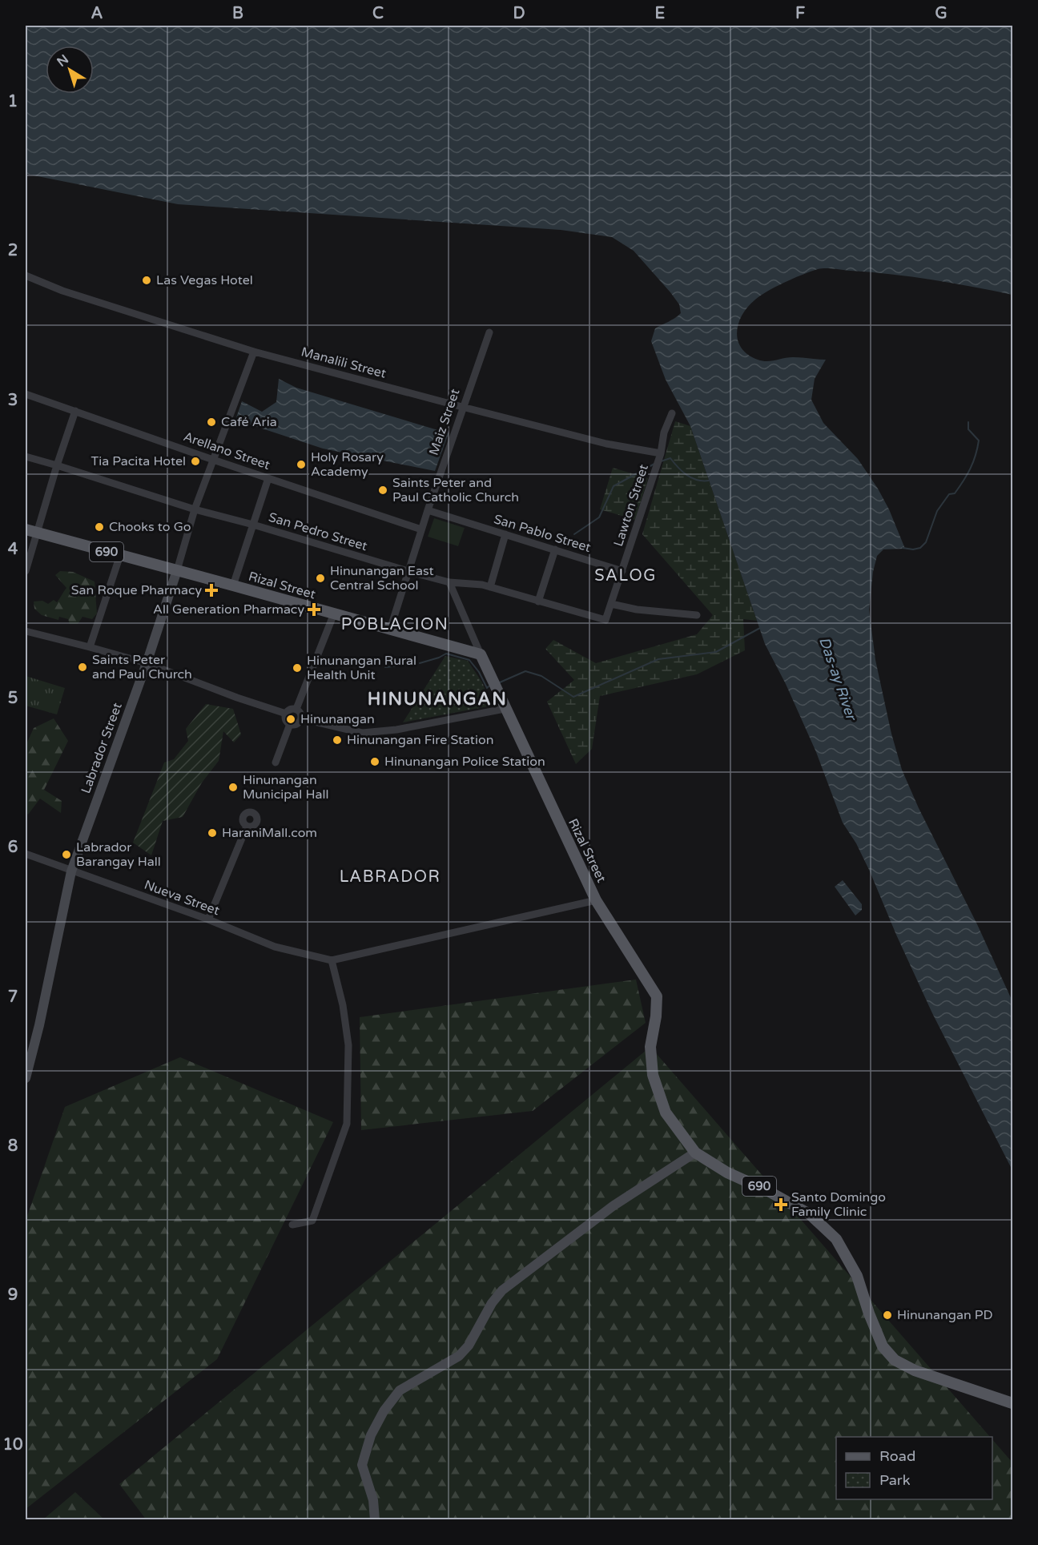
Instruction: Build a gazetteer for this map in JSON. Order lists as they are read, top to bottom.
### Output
{
  "streets": {
    "main road": ["690", "Rizal Street"],
    "street": [
      "Manalili Street",
      "Maiz Street",
      "Arellano Street",
      "Lawton Street",
      "San Pedro Street",
      "San Pablo Street",
      "Labrador Street",
      "Nueva Street"
    ]
  },
  "crossings": [
    ["Manalili Street", "Maiz Street"],
    ["Manalili Street", "Lawton Street"],
    ["Manalili Street", "Labrador Street"],
    ["Maiz Street", "Arellano Street"],
    ["Maiz Street", "San Pedro Street"],
    ["Maiz Street", "San Pablo Street"],
    ["Maiz Street", "Rizal Street"],
    ["Arellano Street", "Labrador Street"],
    ["Lawton Street", "San Pedro Street"],
    ["Lawton Street", "San Pablo Street"],
    ["San Pedro Street", "Labrador Street"],
    ["690", "Rizal Street"],
    ["Rizal Street", "Labrador Street"],
    ["Labrador Street", "Nueva Street"]
  ],
  "districts": [
    "SALOG",
    "POBLACION",
    "HINUNANGAN",
    "LABRADOR"
  ],
  "water": ["Das-ay River"],
  "places": {
    "other": [
      "Las Vegas Hotel",
      "Café Aria",
      "Tia Pacita Hotel",
      "Holy Rosary Academy",
      "Saints Peter and Paul Catholic Church",
      "Chooks to Go",
      "Hinunangan East Central School",
      "Saints Peter and Paul Church",
      "Hinunangan Rural Health Unit",
      "Hinunangan",
      "Hinunangan Fire Station",
      "Hinunangan Police Station",
      "Hinunangan Municipal Hall",
      "HaraniMall.com",
      "Labrador Barangay Hall",
      "Hinunangan PD"
    ],
    "health": ["San Roque Pharmacy", "All Generation Pharmacy", "Santo Domingo Family Clinic"]
  },
  "legend": ["Road", "Park"],
  "north": "top left",
  "grid": {
    "columns": [
      "A",
      "B",
      "C",
      "D",
      "E",
      "F",
      "G"
    ],
    "rows": [
      "1",
      "2",
      "3",
      "4",
      "5",
      "6",
      "7",
      "8",
      "9",
      "10"
    ]
  }
}
